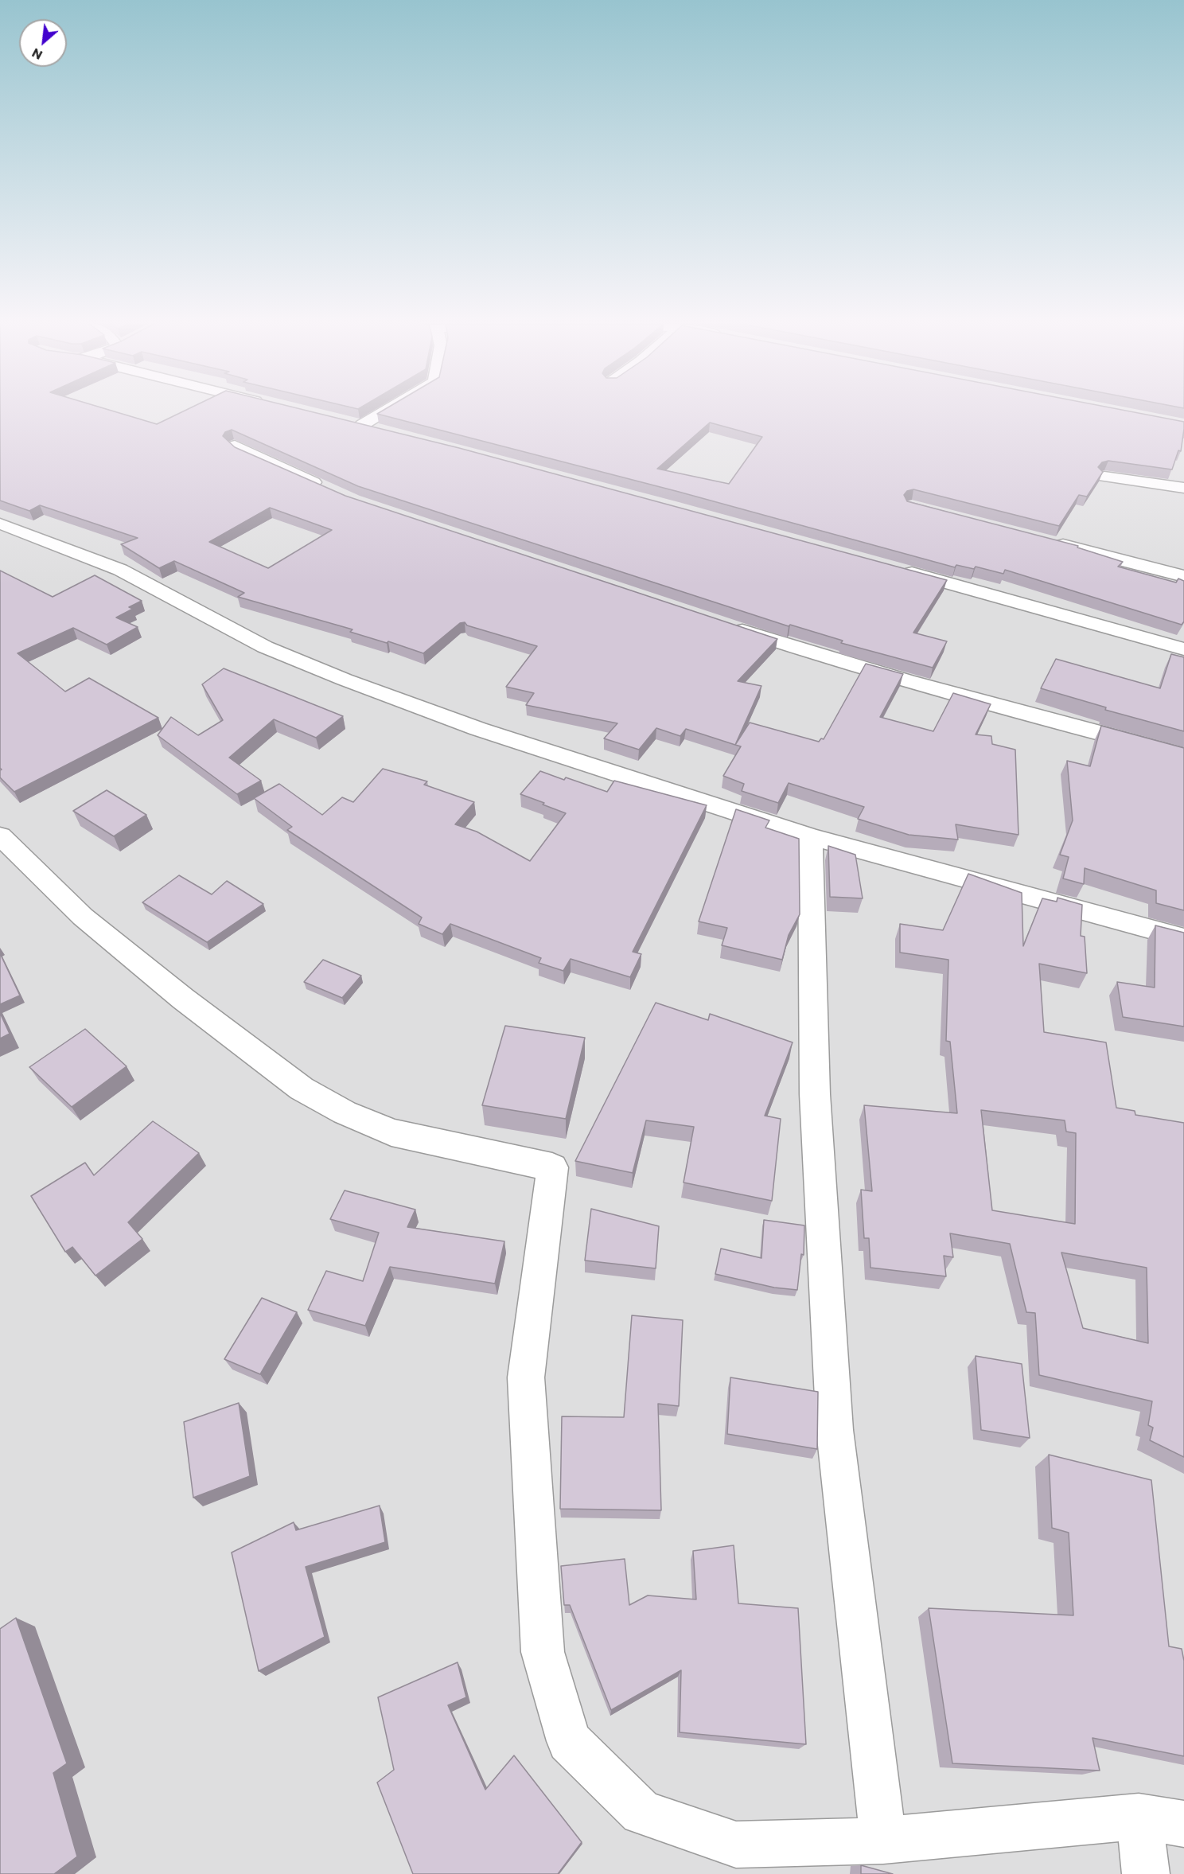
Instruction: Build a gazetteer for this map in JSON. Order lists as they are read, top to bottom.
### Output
{
  "north": "bottom left"
}
